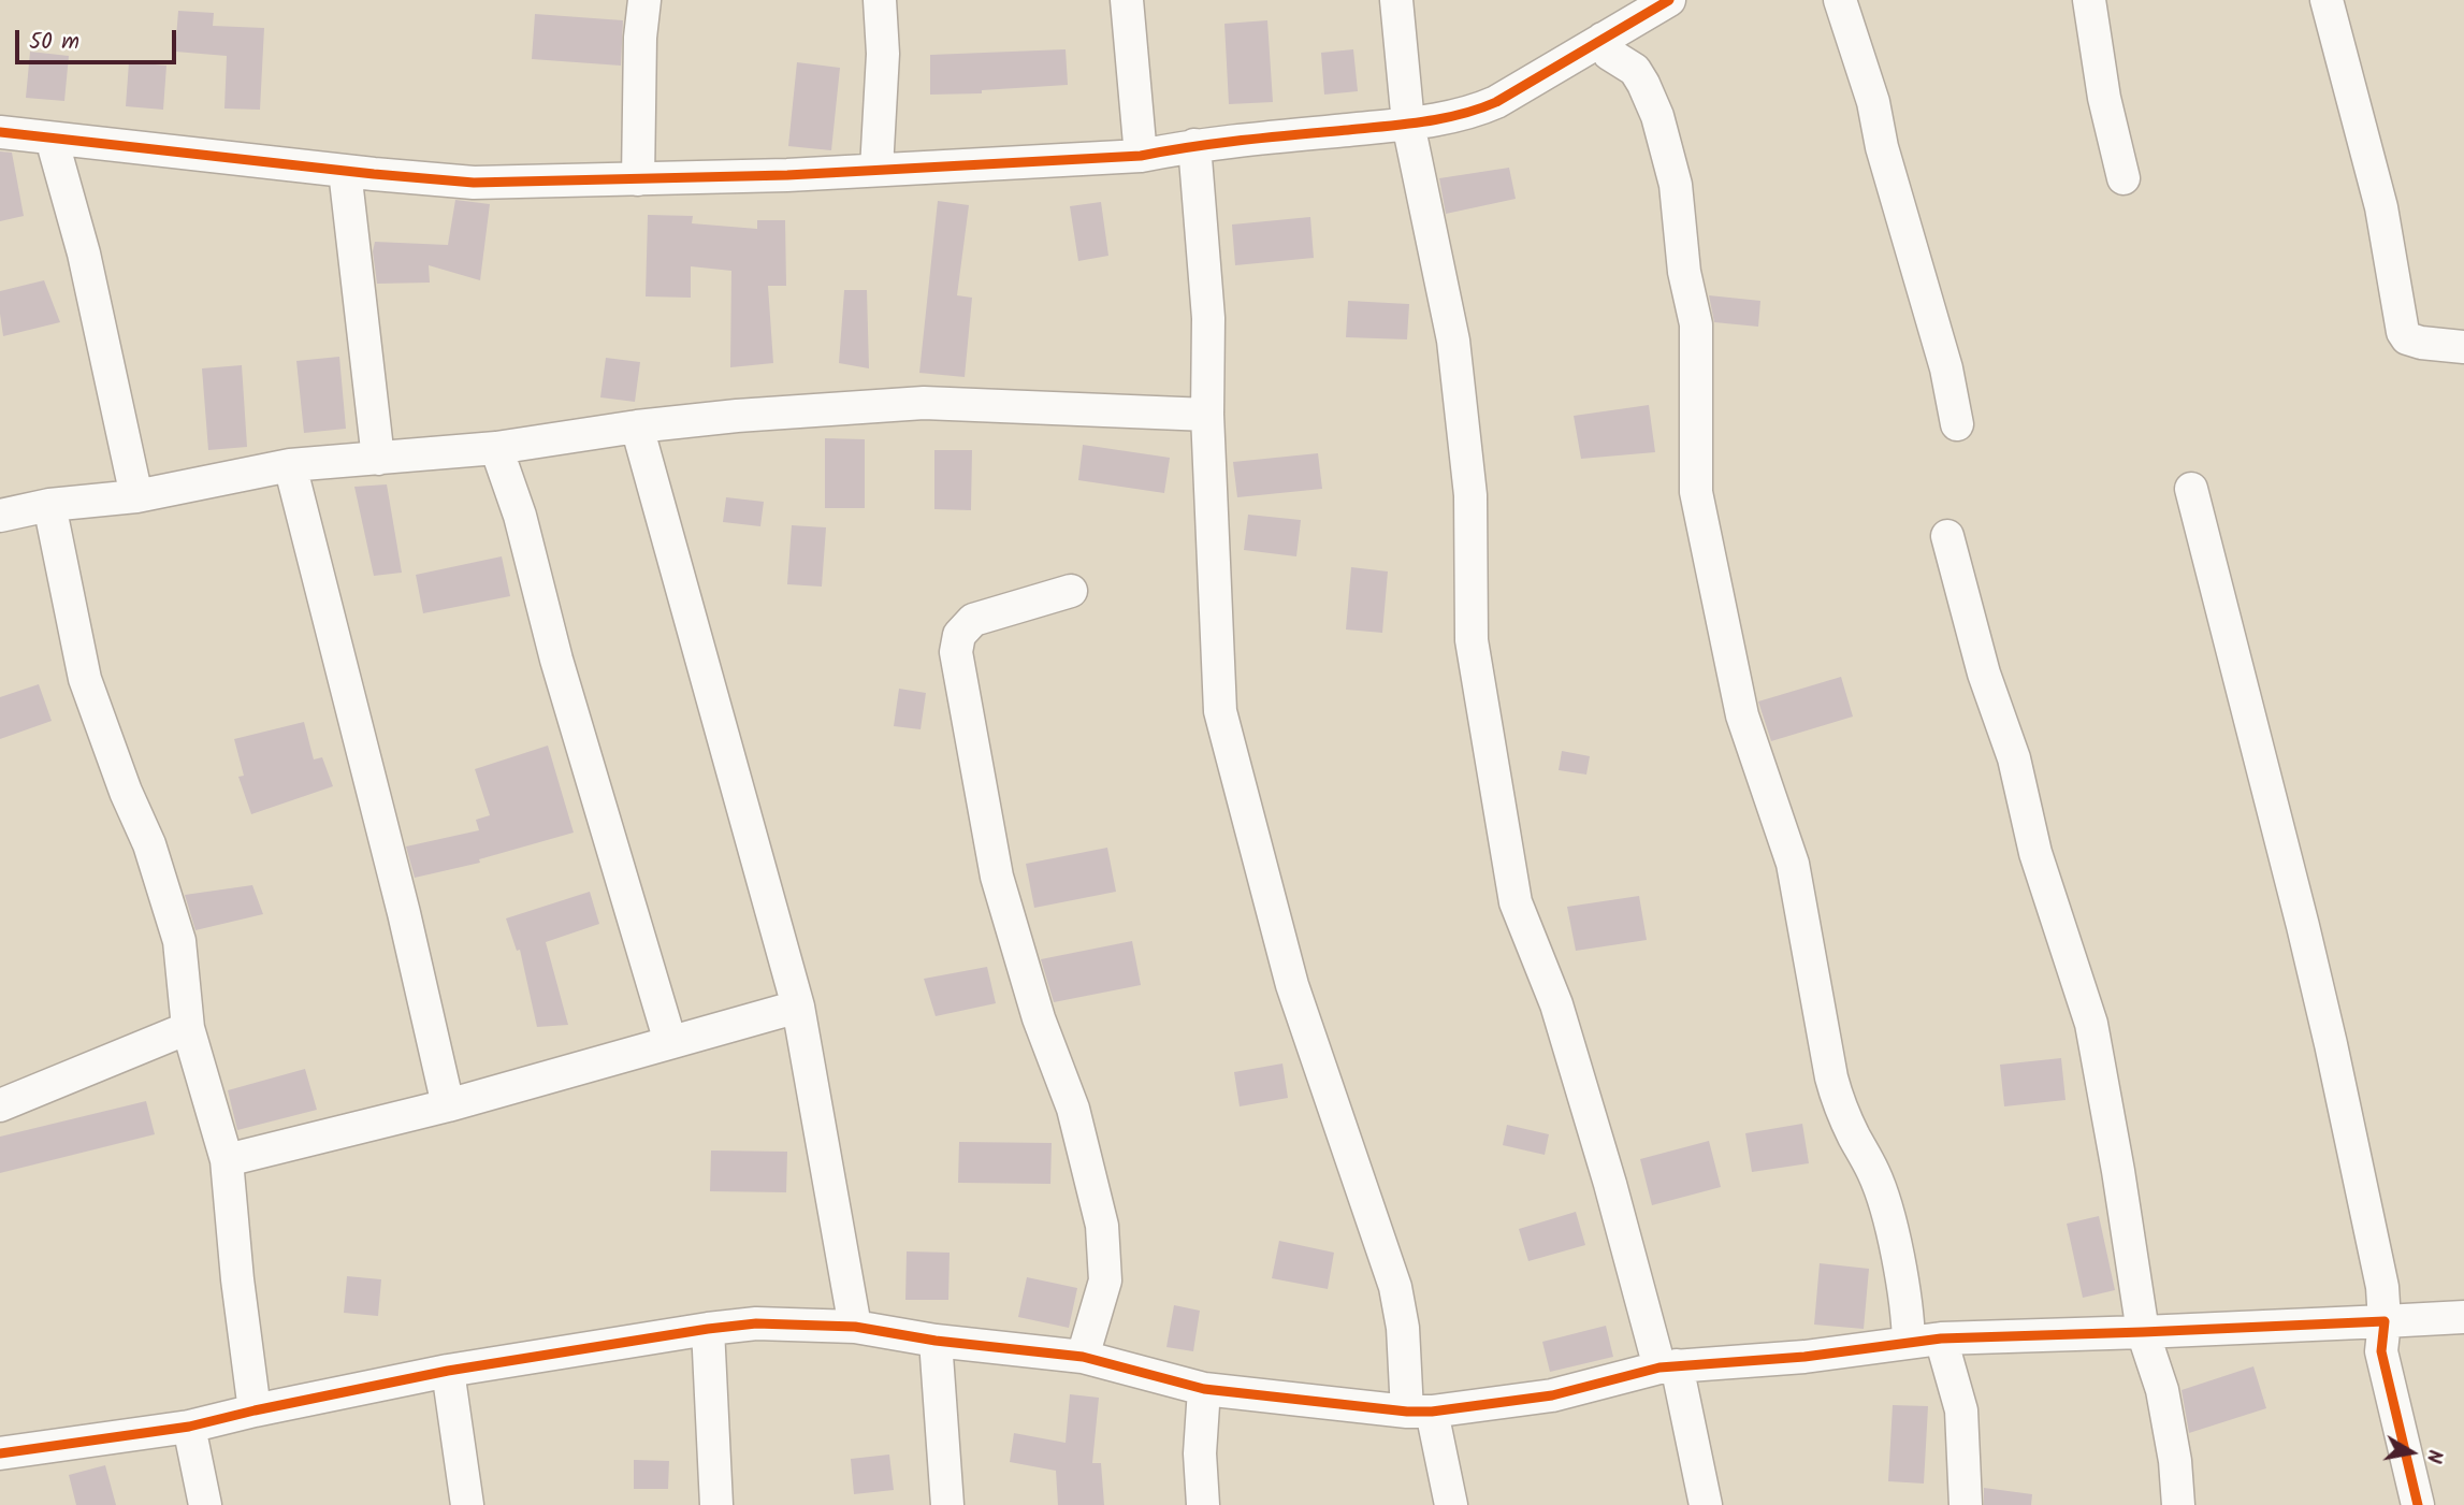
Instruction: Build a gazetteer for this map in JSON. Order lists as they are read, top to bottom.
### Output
{
  "scale_bar": "50 m",
  "north": "right"
}
